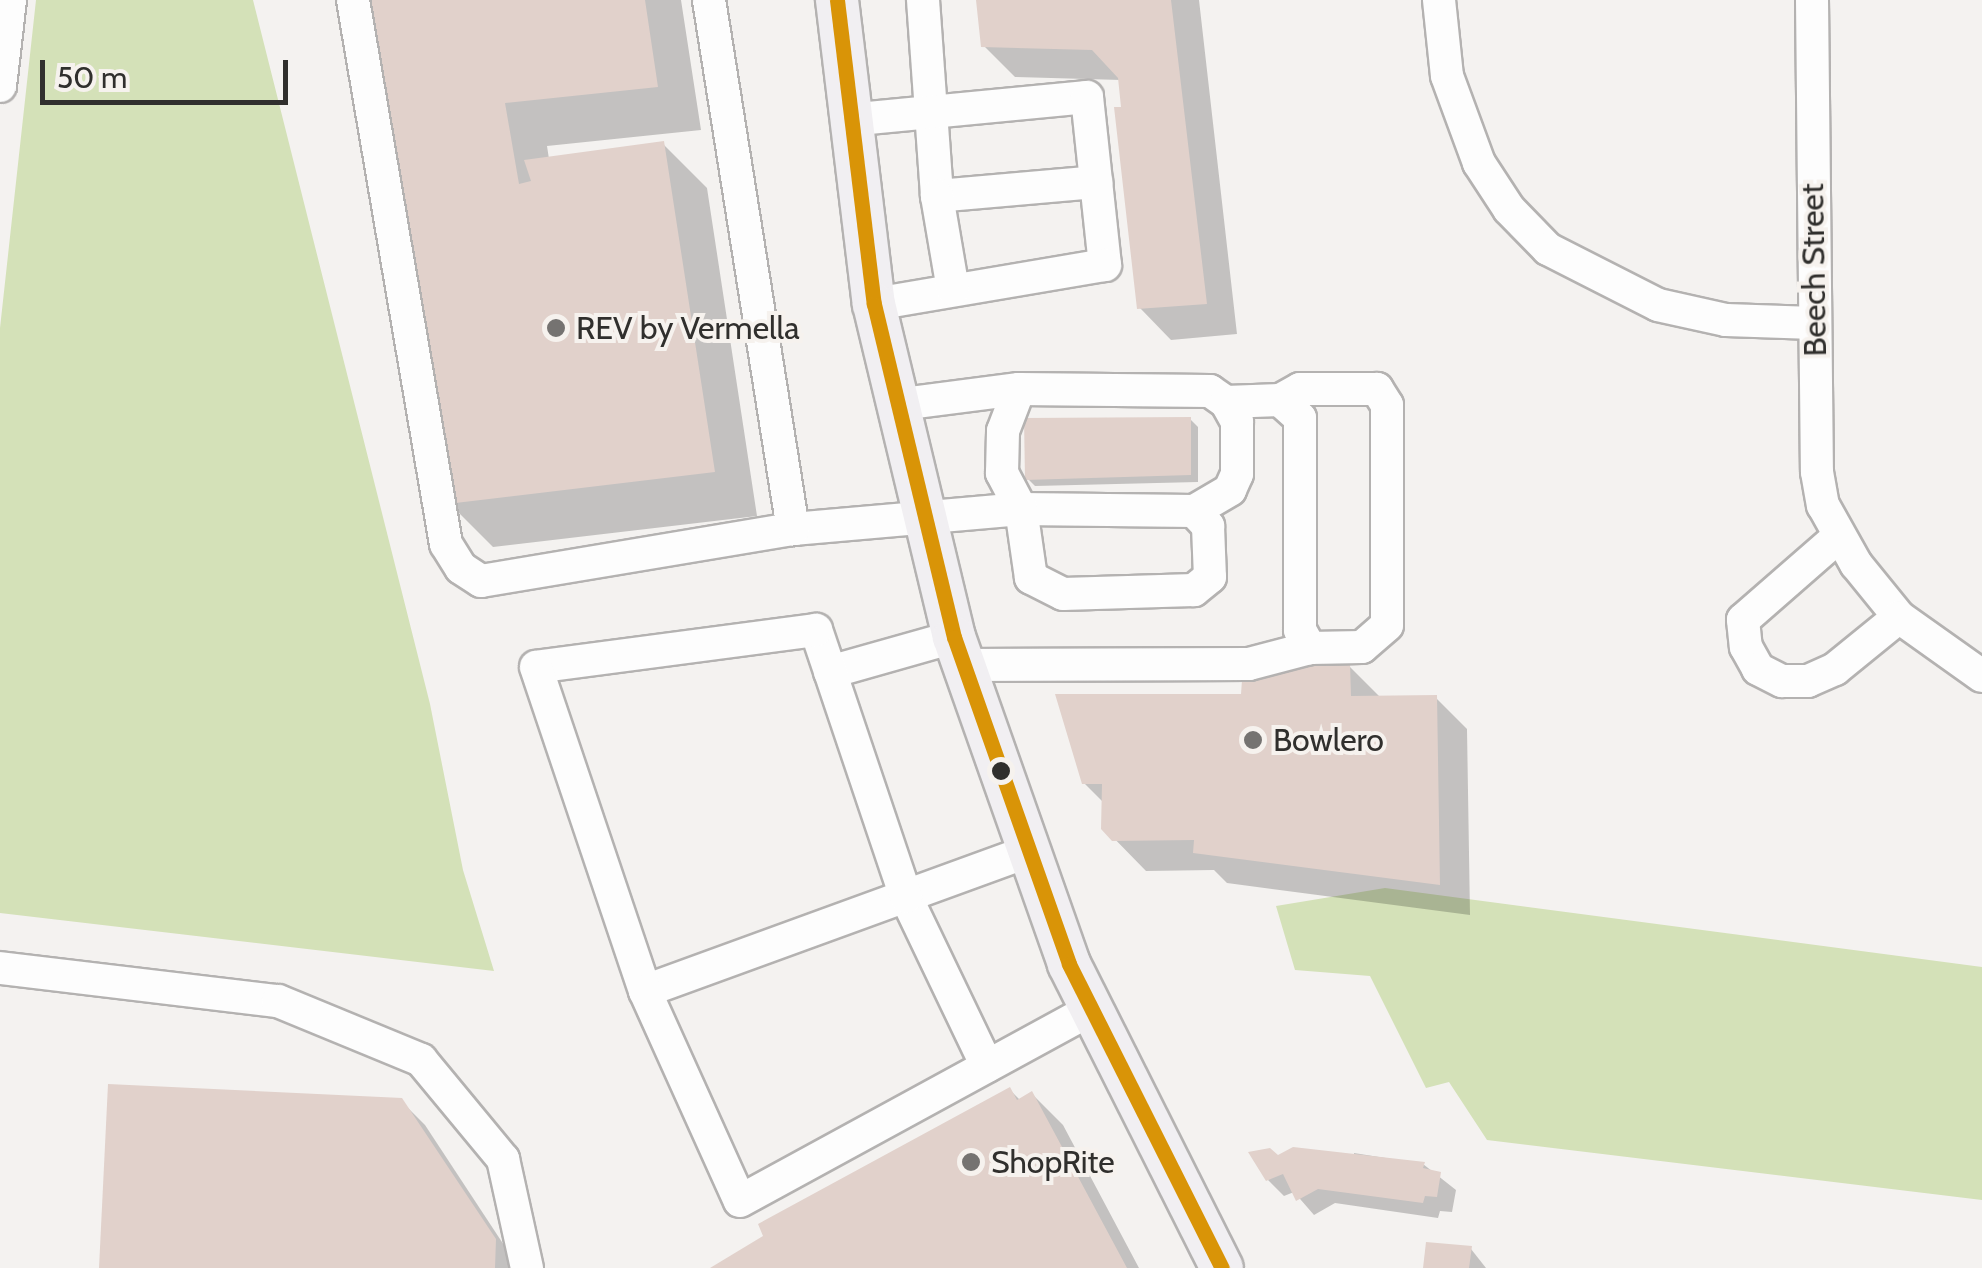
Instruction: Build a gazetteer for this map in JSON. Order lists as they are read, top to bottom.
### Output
{
  "streets": {
    "street": ["Beech Street"]
  },
  "places": ["REV by Vermella", "Bowlero", "ShopRite"],
  "scale_bar": "50 m"
}
